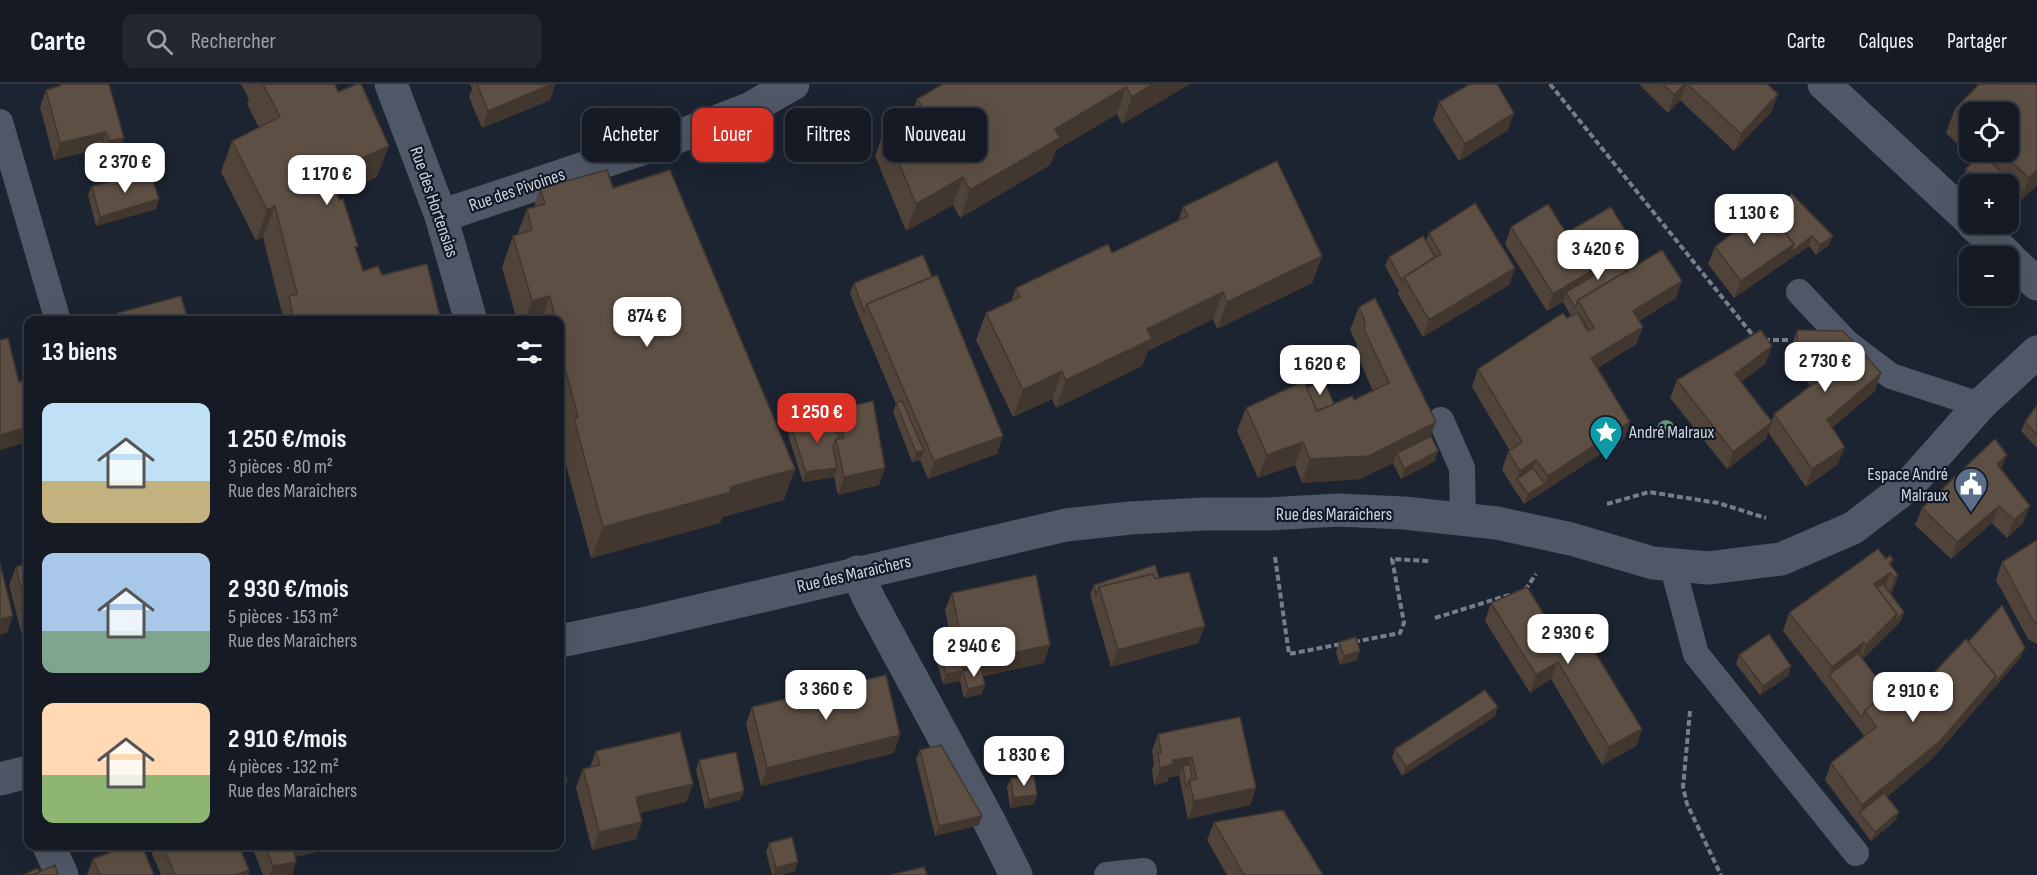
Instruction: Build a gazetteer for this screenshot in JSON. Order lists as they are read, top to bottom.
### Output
{
  "streets": {
    "street": ["Rue des Pivoines", "Rue des Hortensias", "Rue des Maraîchers"]
  },
  "crossings": [
    ["Rue des Pivoines", "Rue des Hortensias"]
  ],
  "places": {
    "place": ["André Malraux"],
    "public building": ["Espace André Malraux"]
  },
  "page": {
    "header": "Carte",
    "search": "Rechercher",
    "nav": ["Carte", "Calques", "Partager"],
    "map_buttons": ["+", "−"],
    "chip": [
      "Acheter",
      "Louer",
      "Filtres",
      "Nouveau"
    ],
    "price": [
      "2 370 €",
      "1 170 €",
      "1 130 €",
      "3 420 €",
      "874 €",
      "2 730 €",
      "1 620 €",
      "1 250 €",
      "2 930 €",
      "2 940 €",
      "3 360 €",
      "2 910 €",
      "1 830 €"
    ],
    "heading": "13 biens",
    "list": [
      {
        "name": "1 250 €/mois",
        "note": "3 pièces · 80 m² · Rue des Maraîchers"
      },
      {
        "name": "2 930 €/mois",
        "note": "5 pièces · 153 m² · Rue des Maraîchers"
      },
      {
        "name": "2 910 €/mois",
        "note": "4 pièces · 132 m² · Rue des Maraîchers"
      }
    ]
  }
}
